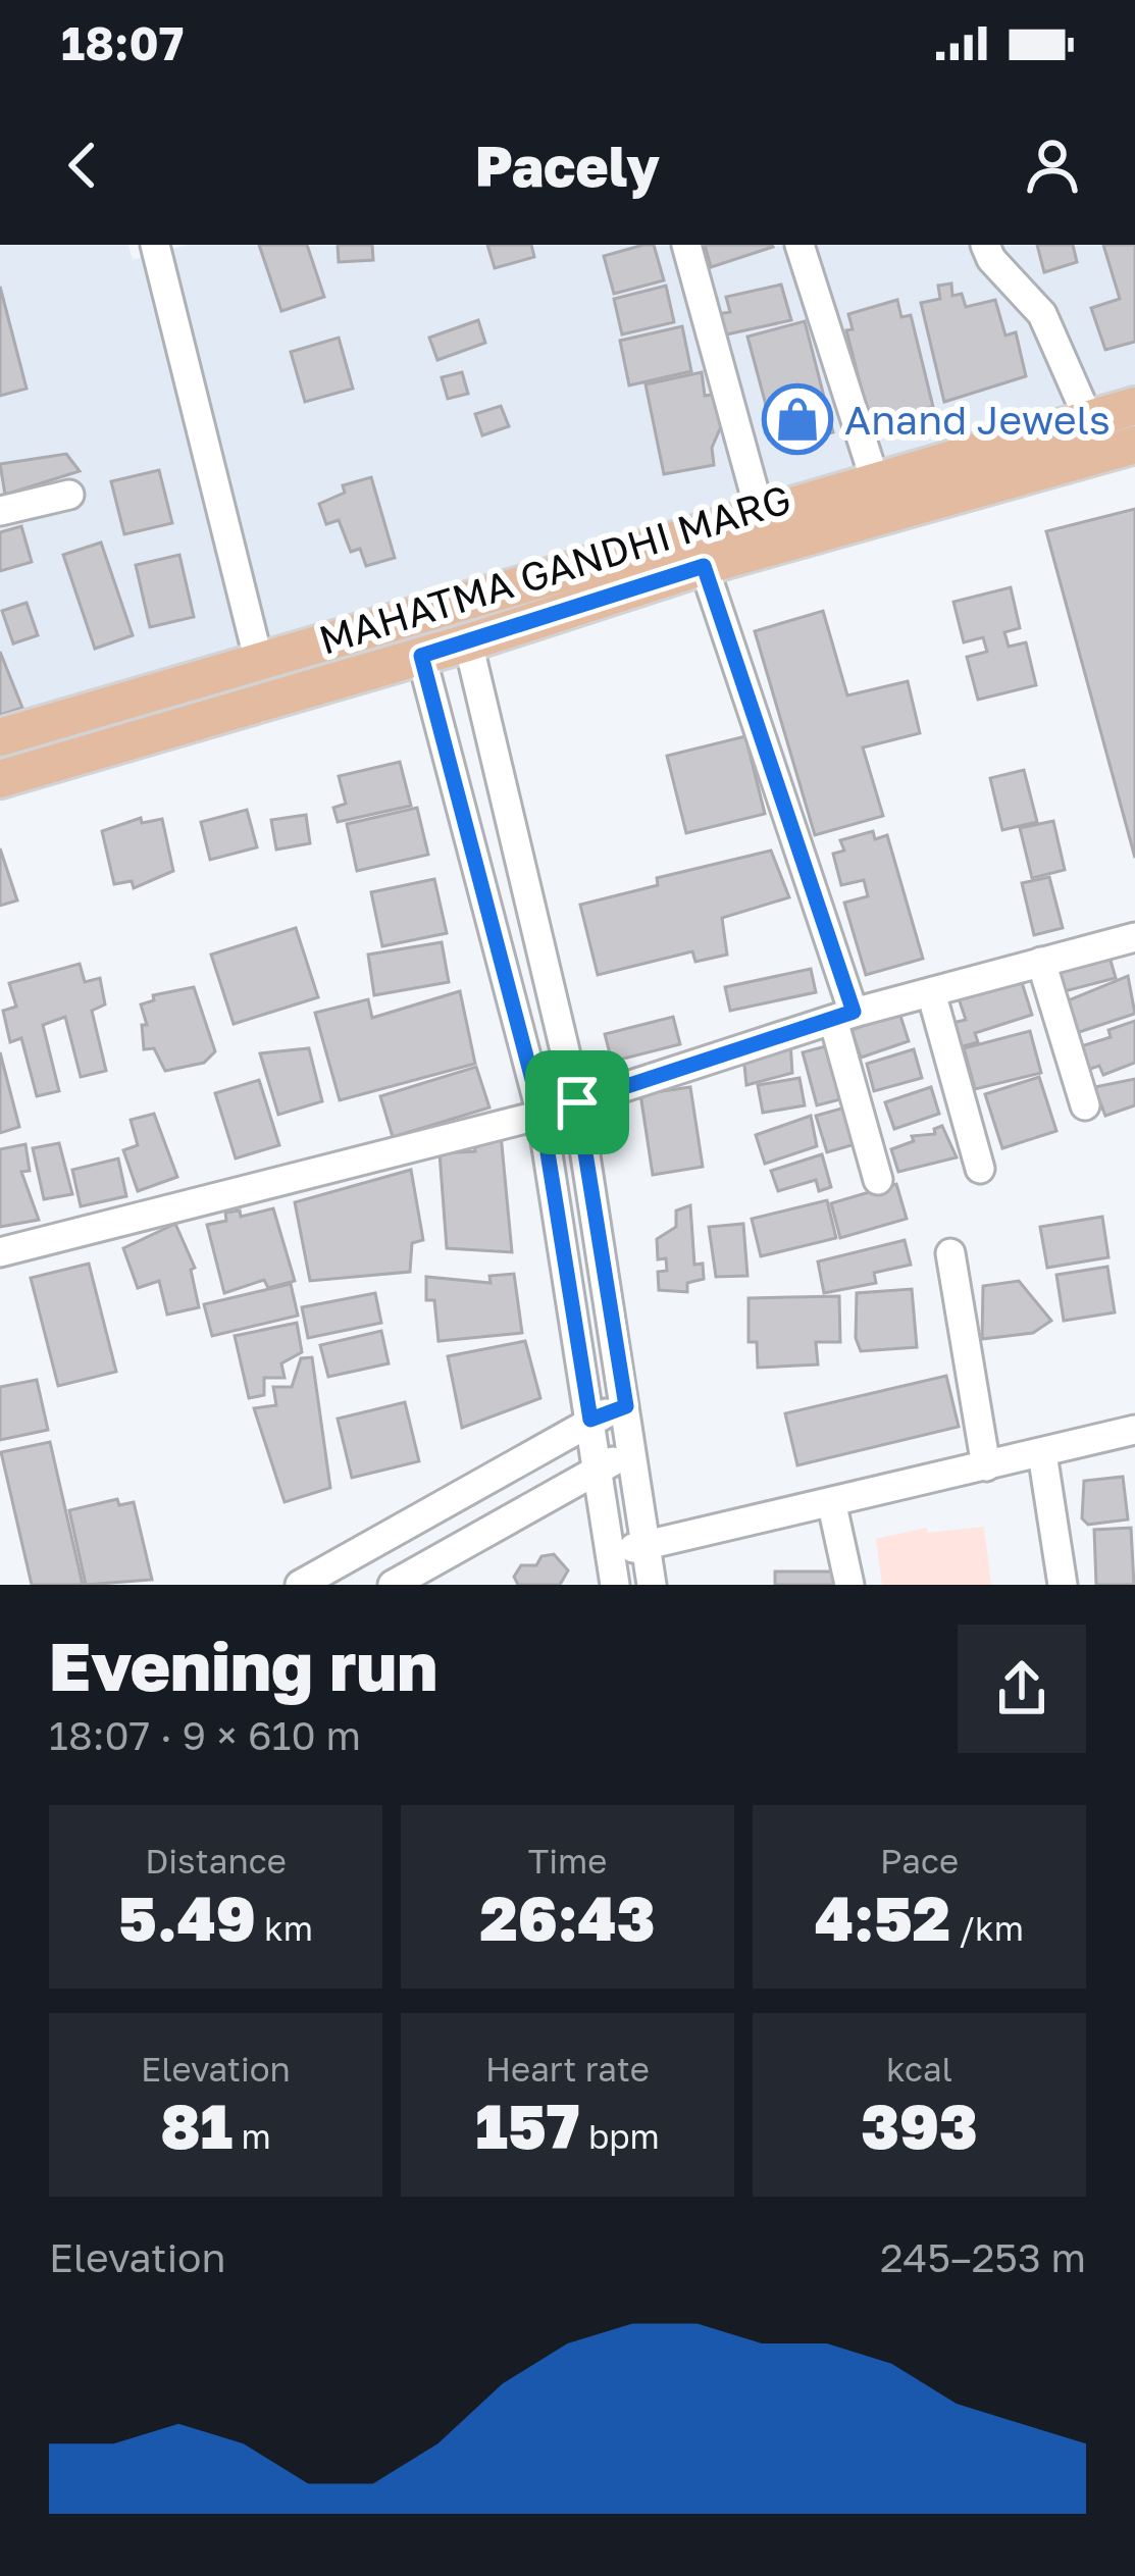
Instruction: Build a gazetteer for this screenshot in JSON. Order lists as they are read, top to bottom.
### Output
{
  "streets": {
    "main road": ["MAHATMA GANDHI MARG"]
  },
  "places": {
    "shop": ["Anand Jewels"]
  },
  "page": {
    "status": "18:07",
    "header": "Pacely",
    "heading": ["Evening run", "18:07 · 9 × 610 m"],
    "stats": [
      ["Distance", "5.49 km"],
      ["Time", "26:43"],
      ["Pace", "4:52 /km"],
      ["Elevation", "81 m"],
      ["Heart rate", "157 bpm"],
      ["kcal", "393"]
    ],
    "chart": ["Elevation", "245–253 m"]
  }
}
